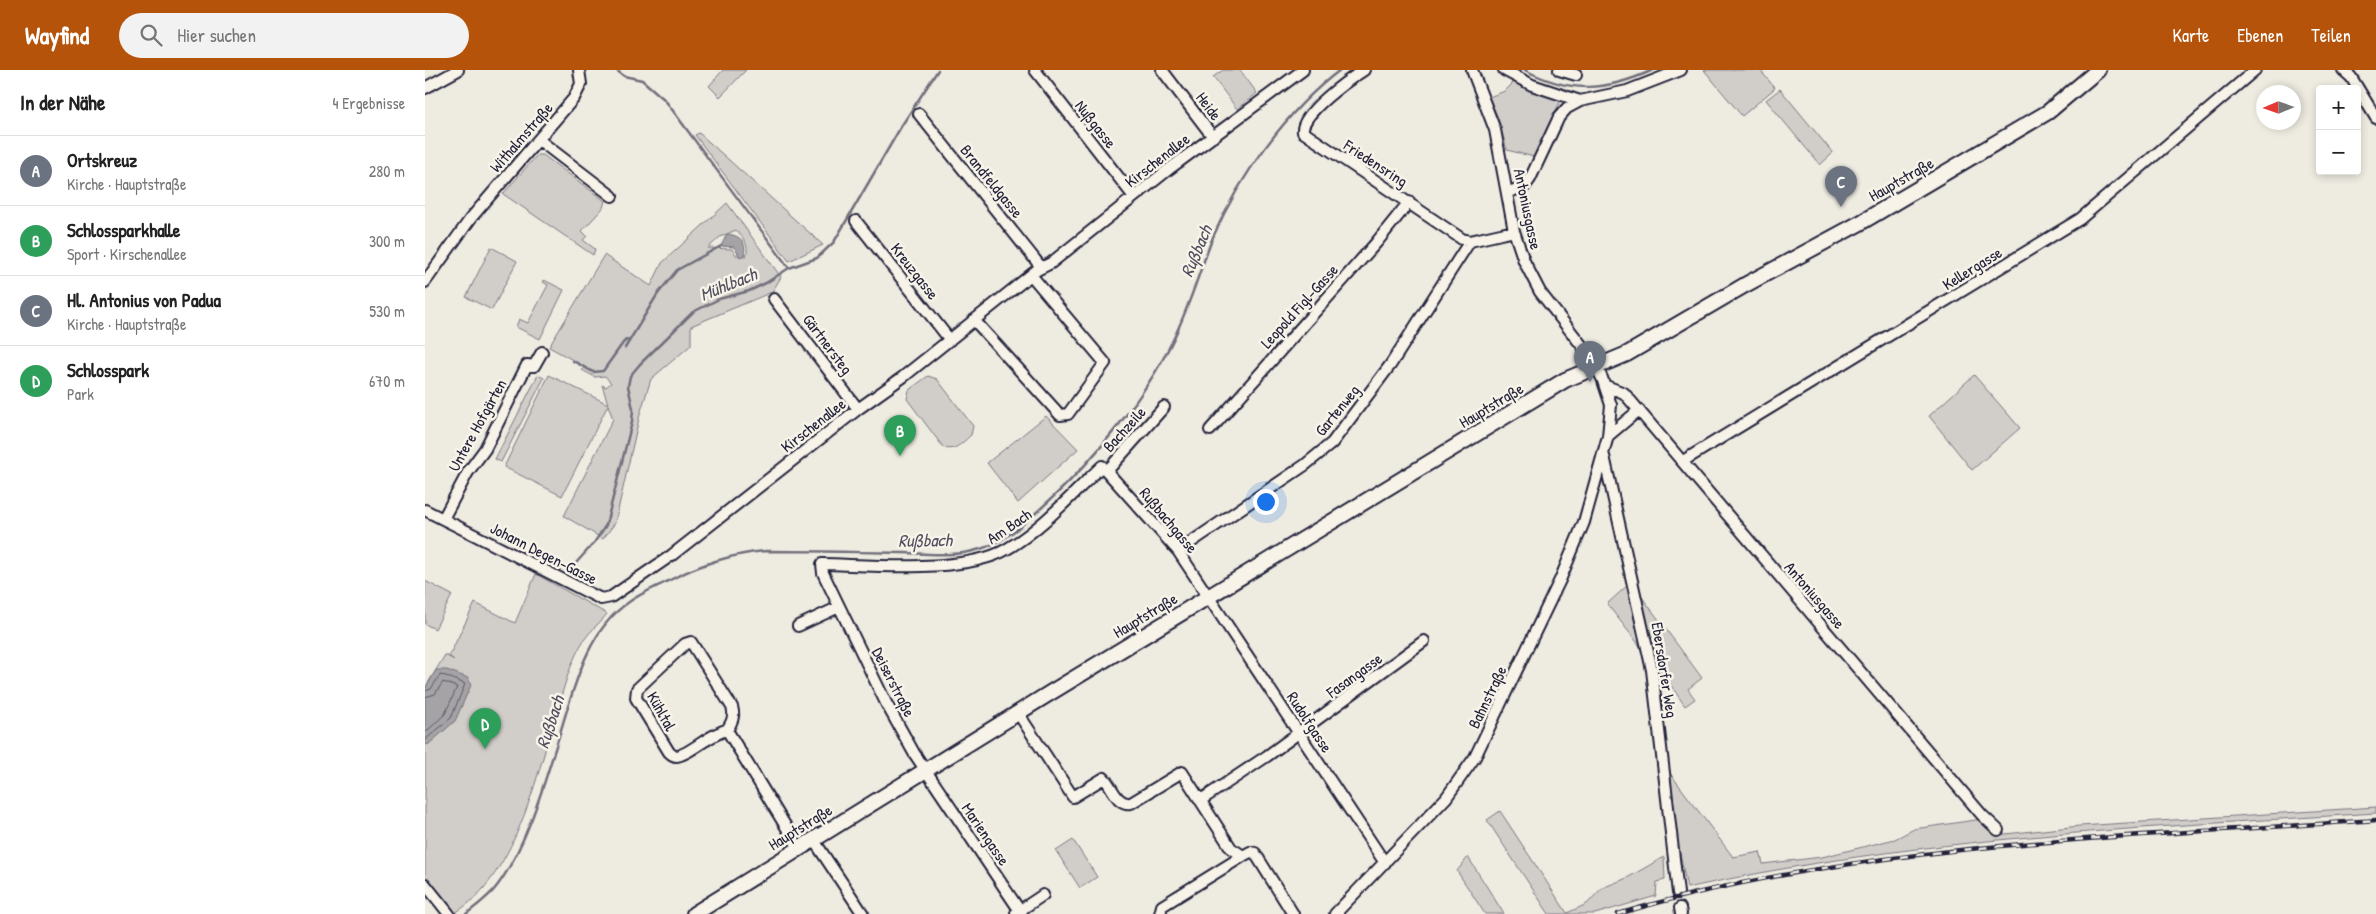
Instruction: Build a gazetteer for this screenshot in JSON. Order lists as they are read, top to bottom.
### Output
{
  "streets": {
    "main road": ["Hauptstraße"],
    "street": [
      "Heide",
      "Nußgasse",
      "Withalmstraße",
      "Kirschenallee",
      "Friedensring",
      "Brandfeldgasse",
      "Antoniusgasse",
      "Kellergasse",
      "Kreuzgasse",
      "Leopold Figl-Gasse",
      "Gärtnersteg",
      "Gartenweg",
      "Untere Hofgärten",
      "Bachzeile",
      "Rußbachgasse",
      "Am Bach",
      "Johann Degen-Gasse",
      "Ebersdorfer Weg",
      "Fasangasse",
      "Deiserstraße",
      "Bahnstraße",
      "Kühltal",
      "Rudolfgasse",
      "Mariengasse"
    ]
  },
  "crossings": [
    ["Heide", "Kirschenallee"],
    ["Nußgasse", "Kirschenallee"],
    ["Kirschenallee", "Brandfeldgasse"],
    ["Kirschenallee", "Kreuzgasse"],
    ["Kirschenallee", "Gärtnersteg"],
    ["Kirschenallee", "Johann Degen-Gasse"],
    ["Friedensring", "Leopold Figl-Gasse"],
    ["Friedensring", "Gartenweg"],
    ["Hauptstraße", "Antoniusgasse"],
    ["Hauptstraße", "Rußbachgasse"],
    ["Hauptstraße", "Deiserstraße"],
    ["Hauptstraße", "Rudolfgasse"],
    ["Hauptstraße", "Mariengasse"],
    ["Antoniusgasse", "Kellergasse"],
    ["Antoniusgasse", "Bahnstraße"],
    ["Gartenweg", "Rußbachgasse"],
    ["Untere Hofgärten", "Johann Degen-Gasse"],
    ["Bachzeile", "Rußbachgasse"],
    ["Bachzeile", "Am Bach"],
    ["Rußbachgasse", "Am Bach"],
    ["Rußbachgasse", "Rudolfgasse"],
    ["Am Bach", "Deiserstraße"],
    ["Ebersdorfer Weg", "Bahnstraße"],
    ["Fasangasse", "Rudolfgasse"],
    ["Deiserstraße", "Mariengasse"],
    ["Bahnstraße", "Rudolfgasse"]
  ],
  "water": ["Rußbach", "Mühlbach"],
  "north": "left",
  "page": {
    "header": "Wayfind",
    "search": "Hier suchen",
    "nav": ["Karte", "Ebenen", "Teilen"],
    "heading": ["In der Nähe", "4 Ergebnisse"],
    "map_buttons": ["+", "−"],
    "list": [
      {
        "mark": "A",
        "name": "Ortskreuz",
        "note": "Kirche · Hauptstraße",
        "value": "280 m"
      },
      {
        "mark": "B",
        "name": "Schlossparkhalle",
        "note": "Sport · Kirschenallee",
        "value": "300 m"
      },
      {
        "mark": "C",
        "name": "Hl. Antonius von Padua",
        "note": "Kirche · Hauptstraße",
        "value": "530 m"
      },
      {
        "mark": "D",
        "name": "Schlosspark",
        "note": "Park",
        "value": "670 m"
      }
    ],
    "pins": [
      "C",
      "A",
      "B",
      "D"
    ]
  }
}
